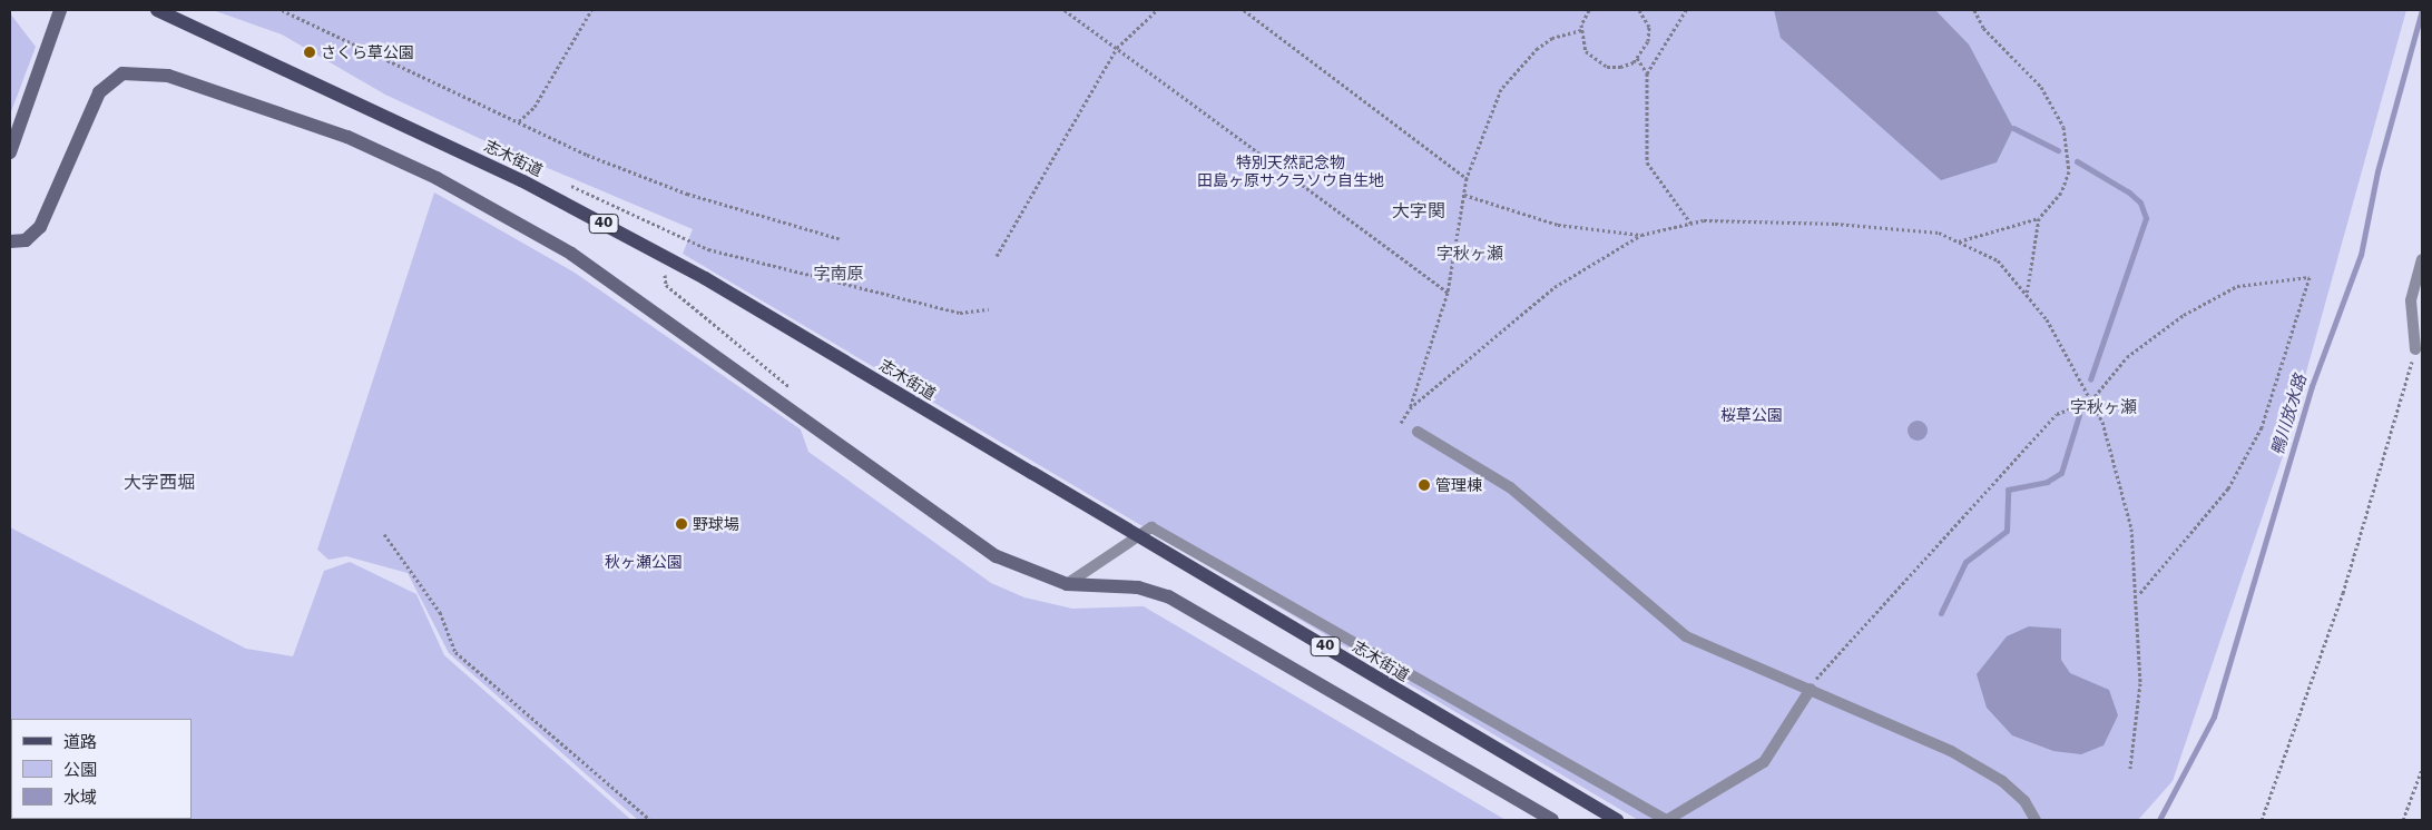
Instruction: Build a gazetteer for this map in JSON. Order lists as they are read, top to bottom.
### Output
{
  "streets": {
    "main road": ["志木街道", "40"]
  },
  "districts": [
    "大字関",
    "字秋ヶ瀬",
    "字南原",
    "字秋ヶ瀬",
    "大字西堀"
  ],
  "water": ["鴨川放水路"],
  "parks": ["特別天然記念物 田島ヶ原サクラソウ自生地", "桜草公園", "秋ヶ瀬公園"],
  "places": ["さくら草公園", "管理棟", "野球場"],
  "legend": ["道路", "公園", "水域"]
}
